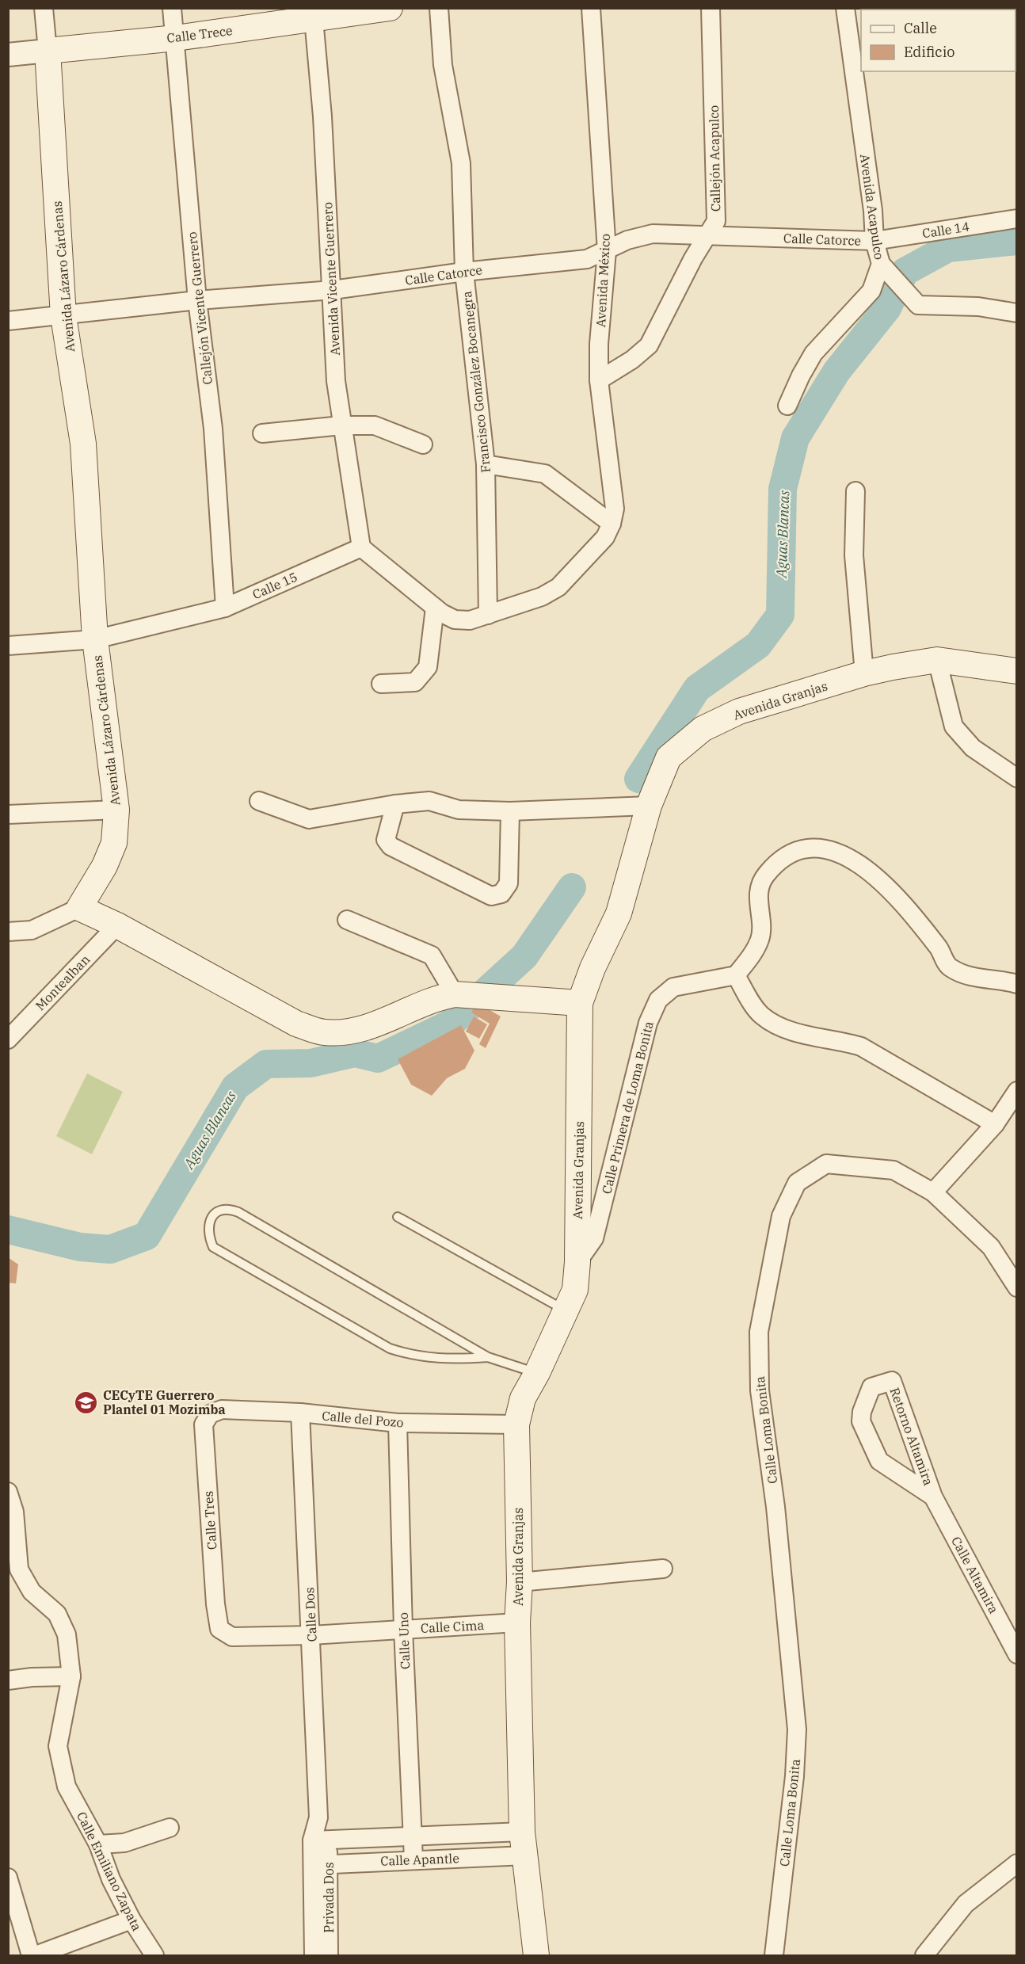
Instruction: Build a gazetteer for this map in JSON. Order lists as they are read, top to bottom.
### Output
{
  "streets": {
    "main road": ["Calle Trece", "Avenida Lázaro Cárdenas", "Avenida Granjas"],
    "street": [
      "Callejón Acapulco",
      "Avenida Acapulco",
      "Calle 14",
      "Calle Catorce",
      "Avenida Vicente Guerrero",
      "Avenida México",
      "Callejón Vicente Guerrero",
      "Francisco González Bocanegra",
      "Calle 15",
      "Montealban",
      "Calle Primera de Loma Bonita",
      "Calle del Pozo",
      "Calle Loma Bonita",
      "Retorno Altamira",
      "Calle Tres",
      "Calle Altamira",
      "Calle Dos",
      "Calle Cima",
      "Calle Uno",
      "Calle Apantle",
      "Calle Emiliano Zapata",
      "Privada Dos"
    ]
  },
  "crossings": [
    ["Calle Trece", "Avenida Lázaro Cárdenas"],
    ["Calle Trece", "Avenida Vicente Guerrero"],
    ["Calle Trece", "Callejón Vicente Guerrero"],
    ["Callejón Acapulco", "Calle Catorce"],
    ["Callejón Acapulco", "Avenida México"],
    ["Avenida Acapulco", "Calle 14"],
    ["Avenida Acapulco", "Calle Catorce"],
    ["Calle 14", "Calle Catorce"],
    ["Calle Catorce", "Avenida Lázaro Cárdenas"],
    ["Calle Catorce", "Avenida Vicente Guerrero"],
    ["Calle Catorce", "Avenida México"],
    ["Calle Catorce", "Callejón Vicente Guerrero"],
    ["Calle Catorce", "Francisco González Bocanegra"],
    ["Avenida Lázaro Cárdenas", "Calle 15"],
    ["Avenida Vicente Guerrero", "Calle 15"],
    ["Callejón Vicente Guerrero", "Calle 15"],
    ["Avenida Granjas", "Calle Primera de Loma Bonita"],
    ["Avenida Granjas", "Calle del Pozo"],
    ["Avenida Granjas", "Calle Cima"],
    ["Avenida Granjas", "Calle Apantle"],
    ["Calle del Pozo", "Calle Tres"],
    ["Calle del Pozo", "Calle Dos"],
    ["Calle del Pozo", "Calle Uno"],
    ["Retorno Altamira", "Calle Altamira"],
    ["Calle Tres", "Calle Cima"],
    ["Calle Dos", "Calle Cima"],
    ["Calle Dos", "Calle Apantle"],
    ["Calle Dos", "Privada Dos"],
    ["Calle Cima", "Calle Uno"],
    ["Calle Uno", "Calle Apantle"],
    ["Calle Apantle", "Privada Dos"]
  ],
  "water": ["Aguas Blancas"],
  "places": {
    "school or university": ["CECyTE Guerrero Plantel 01 Mozimba"]
  },
  "legend": ["Calle", "Edificio"]
}
